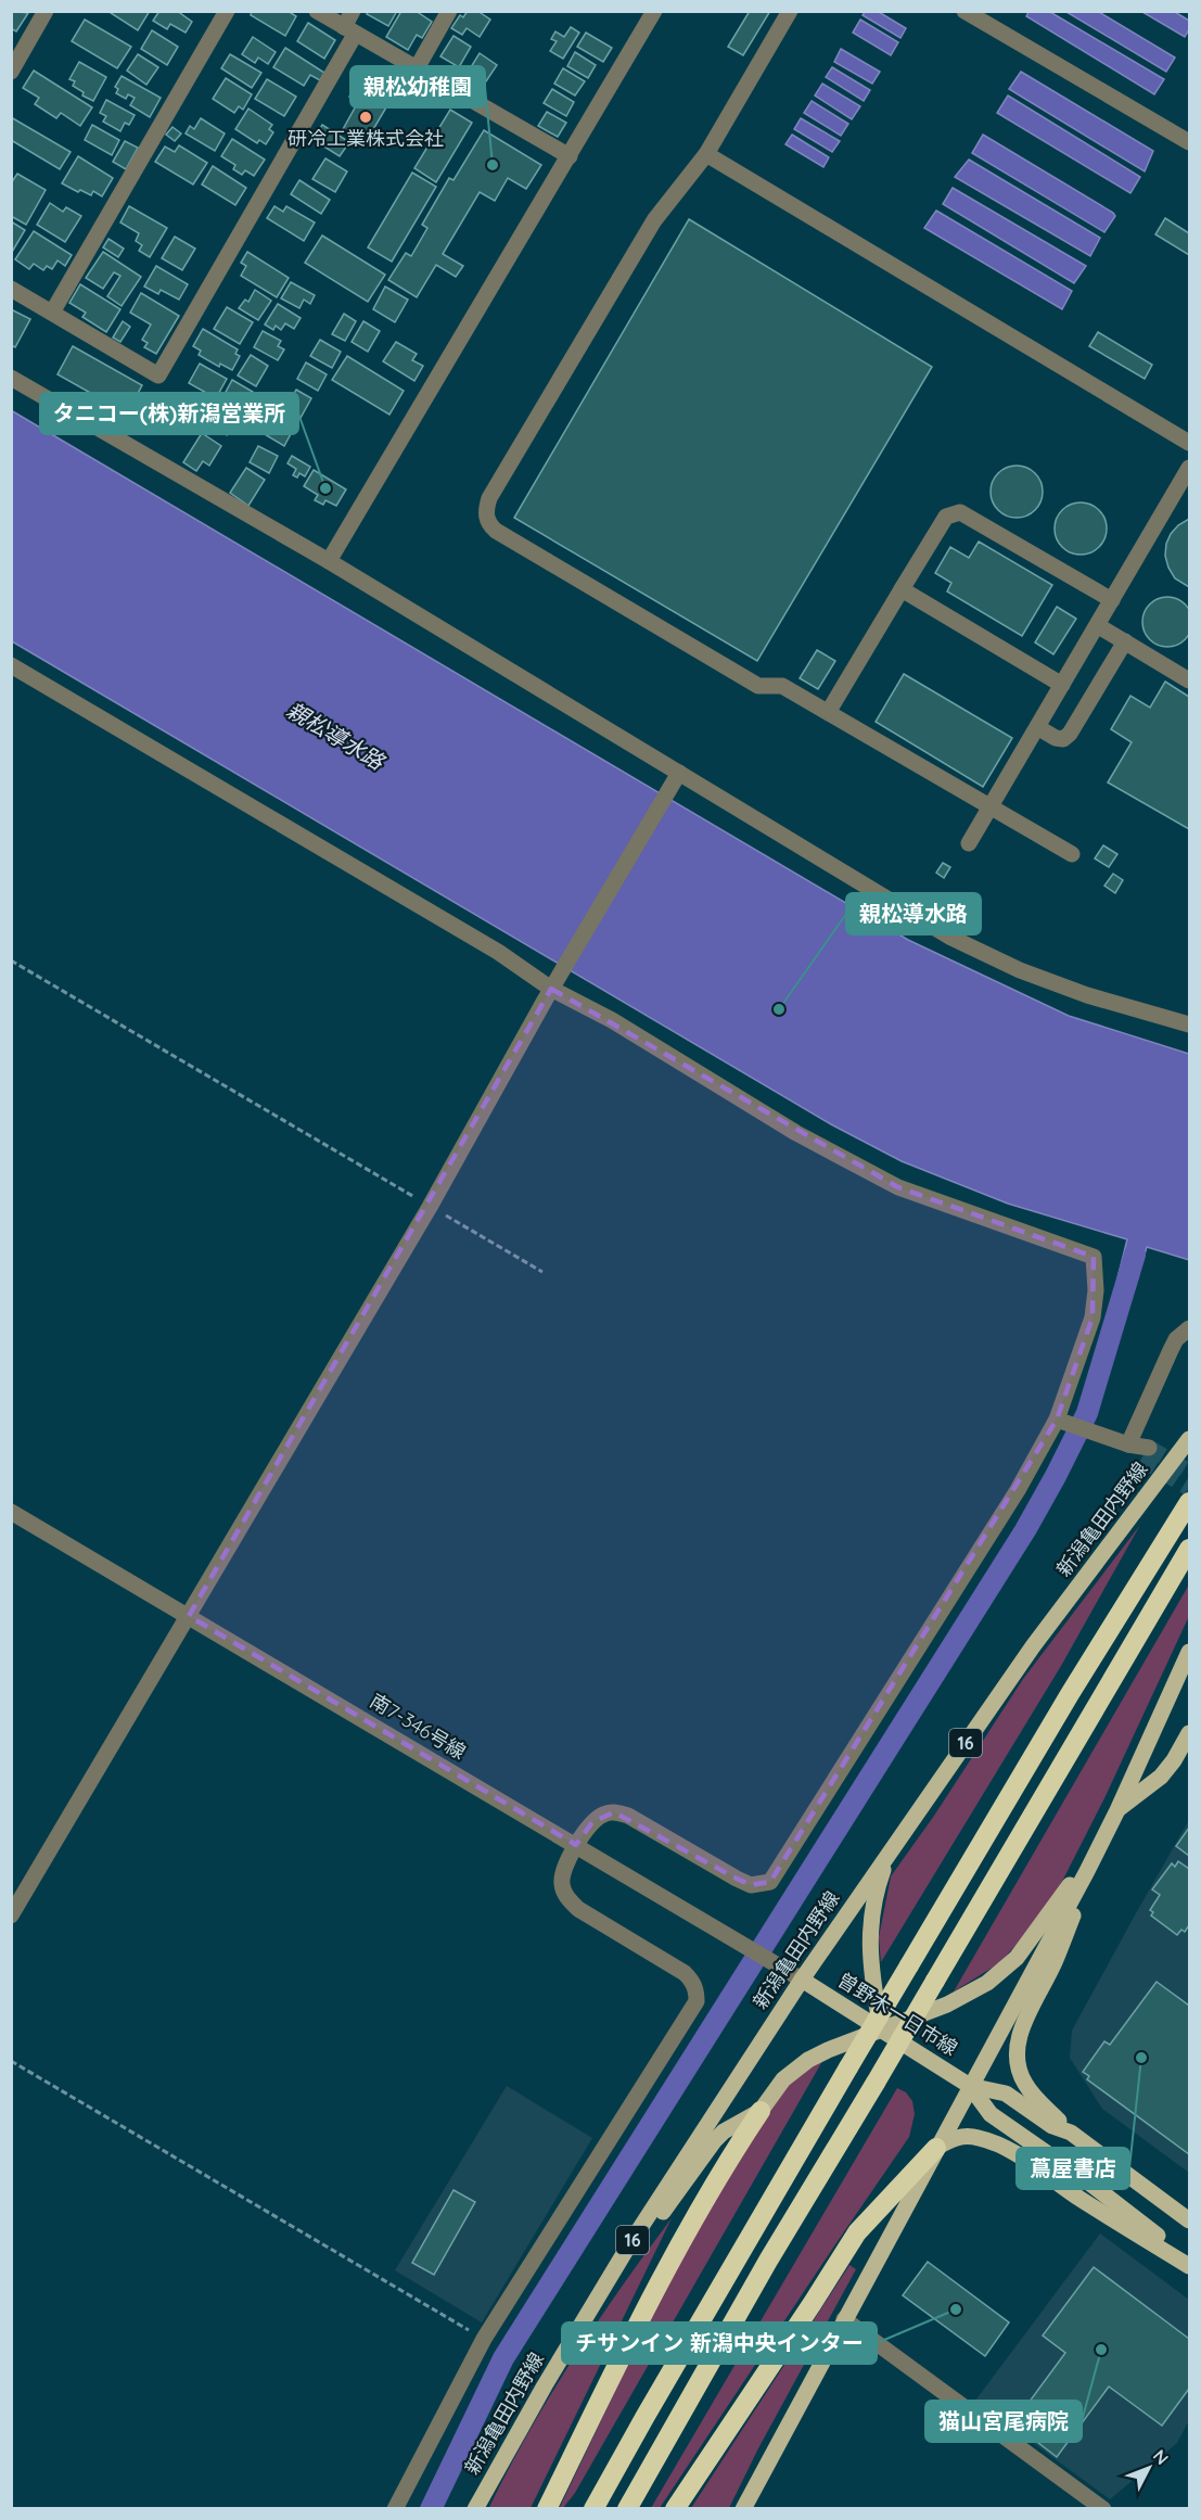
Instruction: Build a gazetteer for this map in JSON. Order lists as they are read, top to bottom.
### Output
{
  "streets": {
    "main road": ["新潟亀田内野線", "16", "曽野木一日市線"],
    "street": ["南7-346号線"]
  },
  "crossings": [
    ["新潟亀田内野線", "南7-346号線"],
    ["新潟亀田内野線", "曽野木一日市線"],
    ["南7-346号線", "曽野木一日市線"]
  ],
  "water": ["親松導水路"],
  "places": [
    "研冷工業株式会社",
    "親松幼稚園",
    "タニコー(株)新潟営業所",
    "親松導水路",
    "蔦屋書店",
    "チサンイン 新潟中央インター",
    "猫山宮尾病院"
  ],
  "north": "top right"
}
